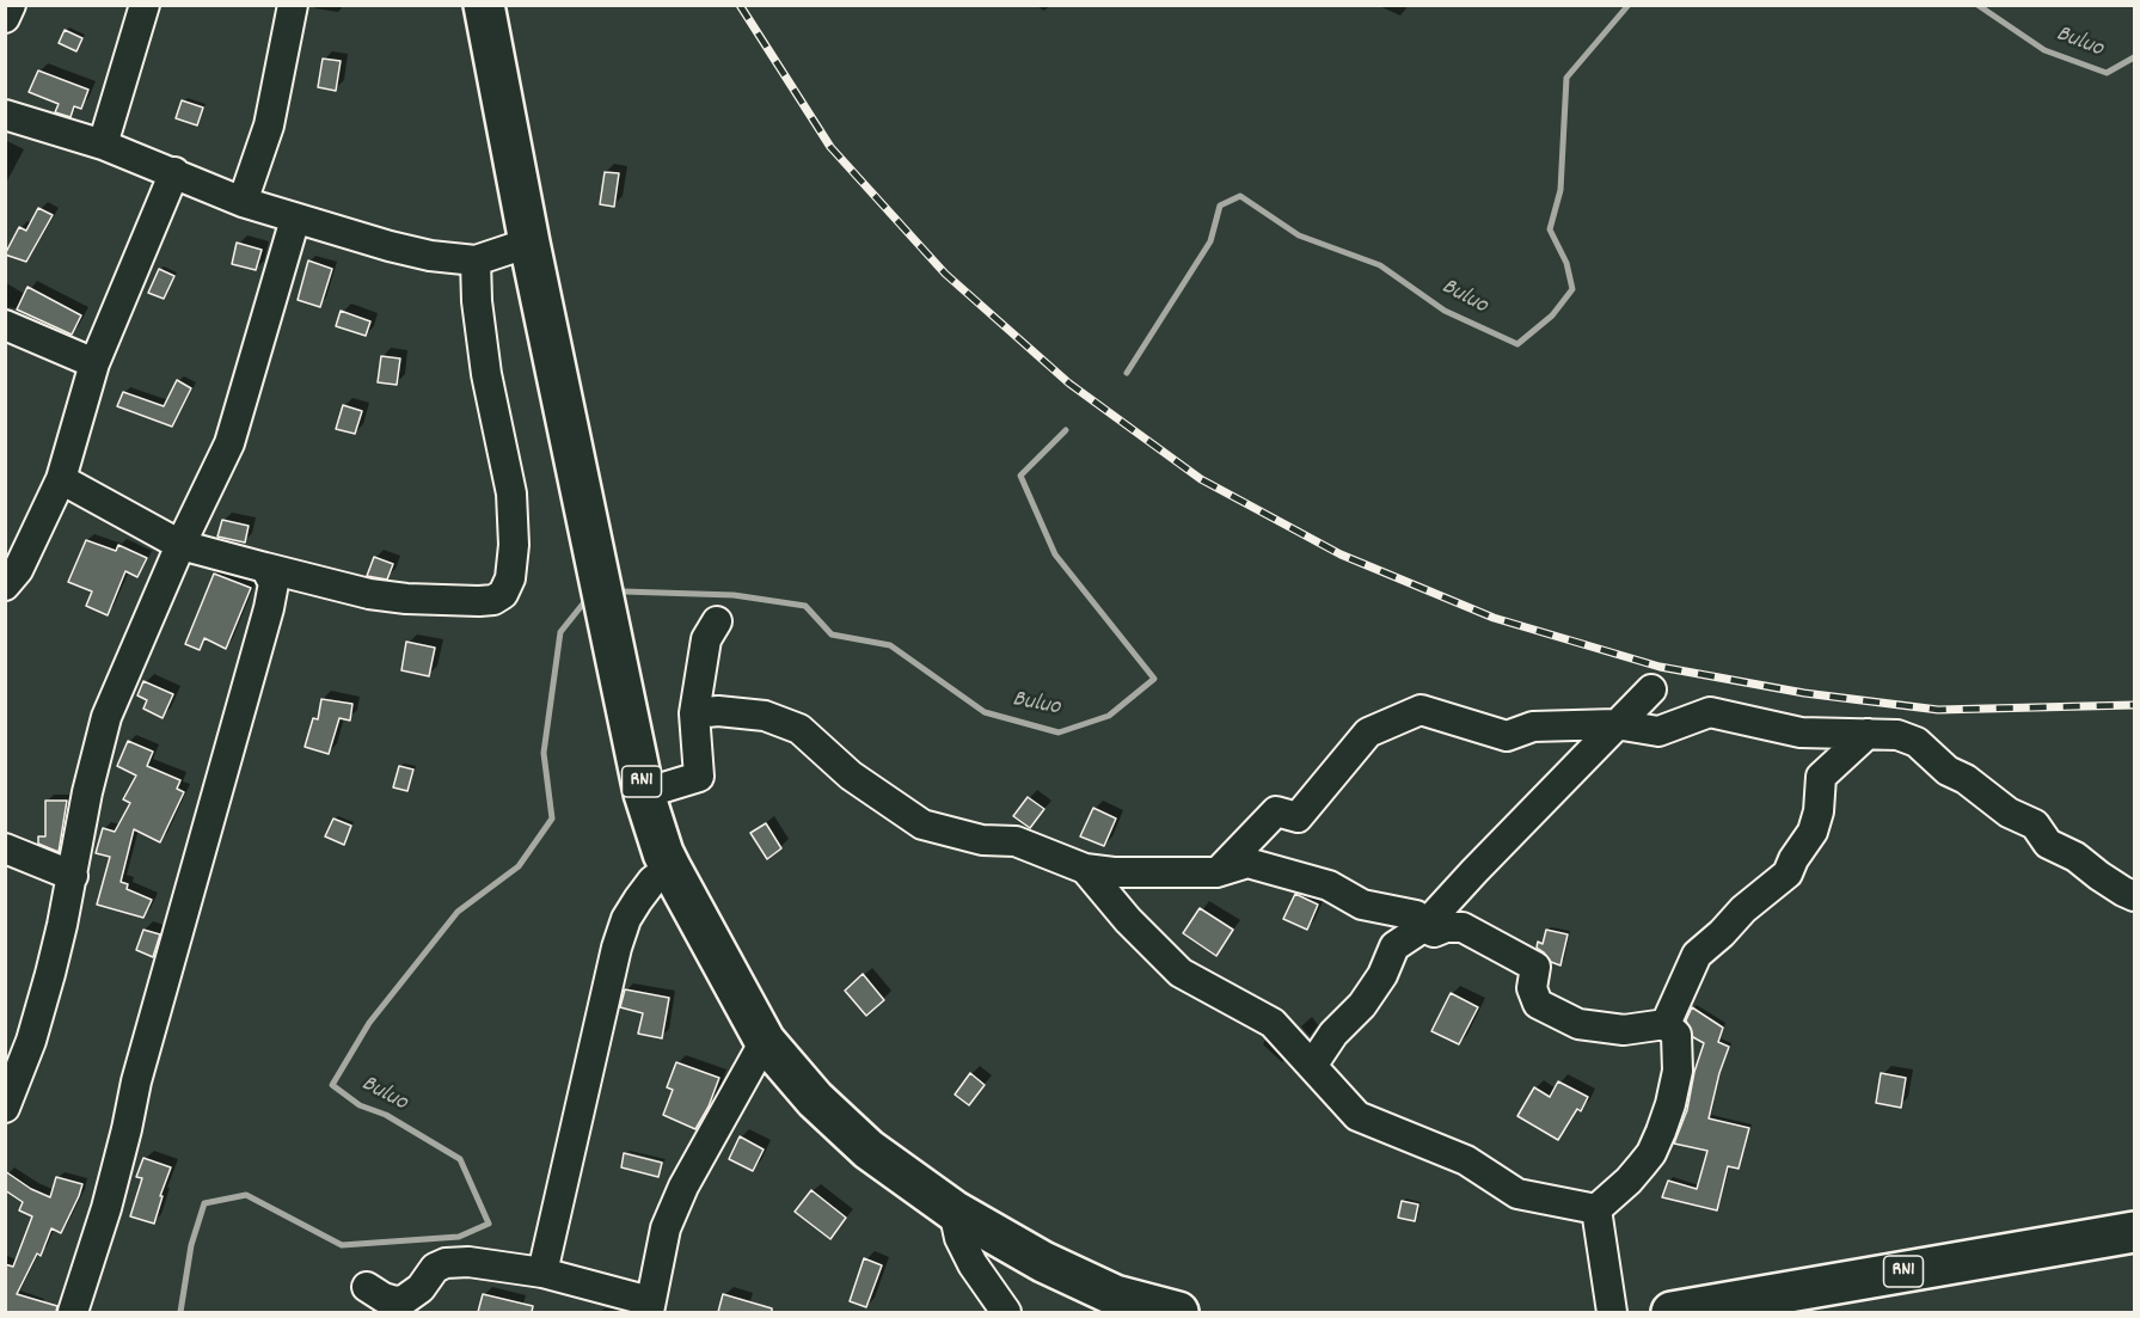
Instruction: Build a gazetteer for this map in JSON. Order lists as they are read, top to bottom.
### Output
{
  "streets": {
    "highway": ["RN1"]
  },
  "water": ["Buluo"]
}
